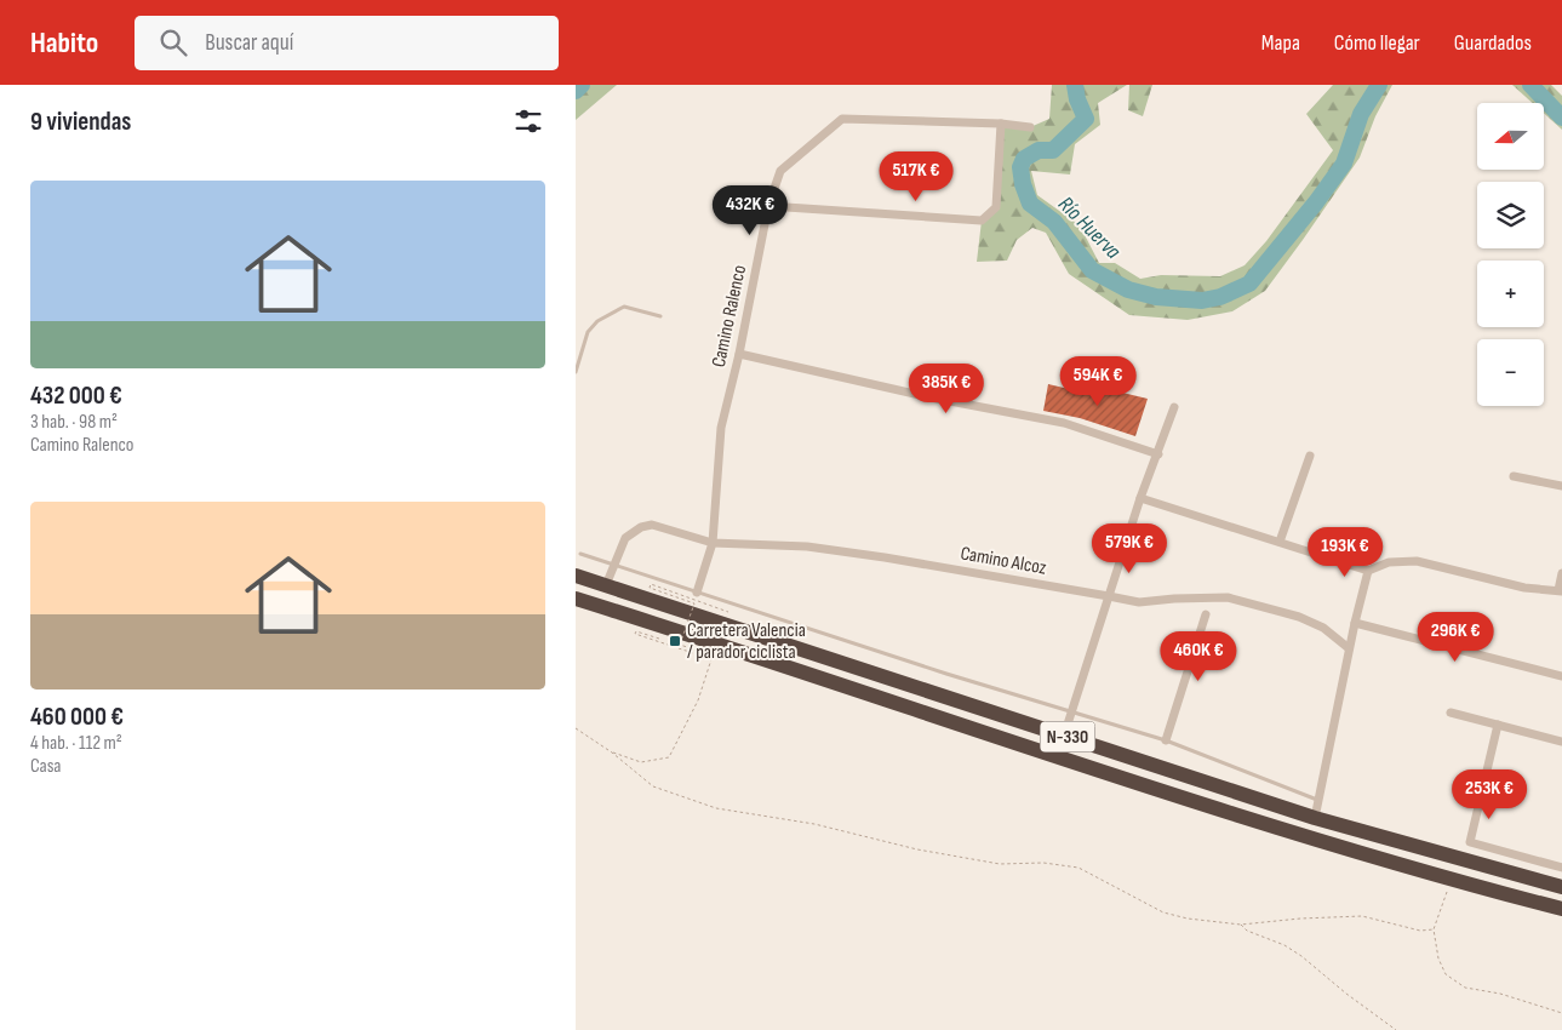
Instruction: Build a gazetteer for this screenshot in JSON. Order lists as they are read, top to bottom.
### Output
{
  "streets": {
    "highway": ["N-330"],
    "street": ["Camino Ralenco", "Camino Alcoz"]
  },
  "crossings": [
    ["Camino Ralenco", "Camino Alcoz"],
    ["Camino Alcoz", "N-330"]
  ],
  "water": ["Río Huerva"],
  "places": {
    "transit": ["Carretera Valencia / parador ciclista"]
  },
  "north": "left",
  "page": {
    "header": "Habito",
    "search": "Buscar aquí",
    "nav": ["Mapa", "Cómo llegar", "Guardados"],
    "heading": "9 viviendas",
    "map_buttons": ["+", "−"],
    "price": [
      "517K €",
      "432K €",
      "594K €",
      "385K €",
      "579K €",
      "193K €",
      "296K €",
      "460K €",
      "253K €"
    ],
    "list": [
      {
        "name": "432 000 €",
        "note": "3 hab. · 98 m² · Camino Ralenco"
      },
      {
        "name": "460 000 €",
        "note": "4 hab. · 112 m² · Casa"
      }
    ]
  }
}
